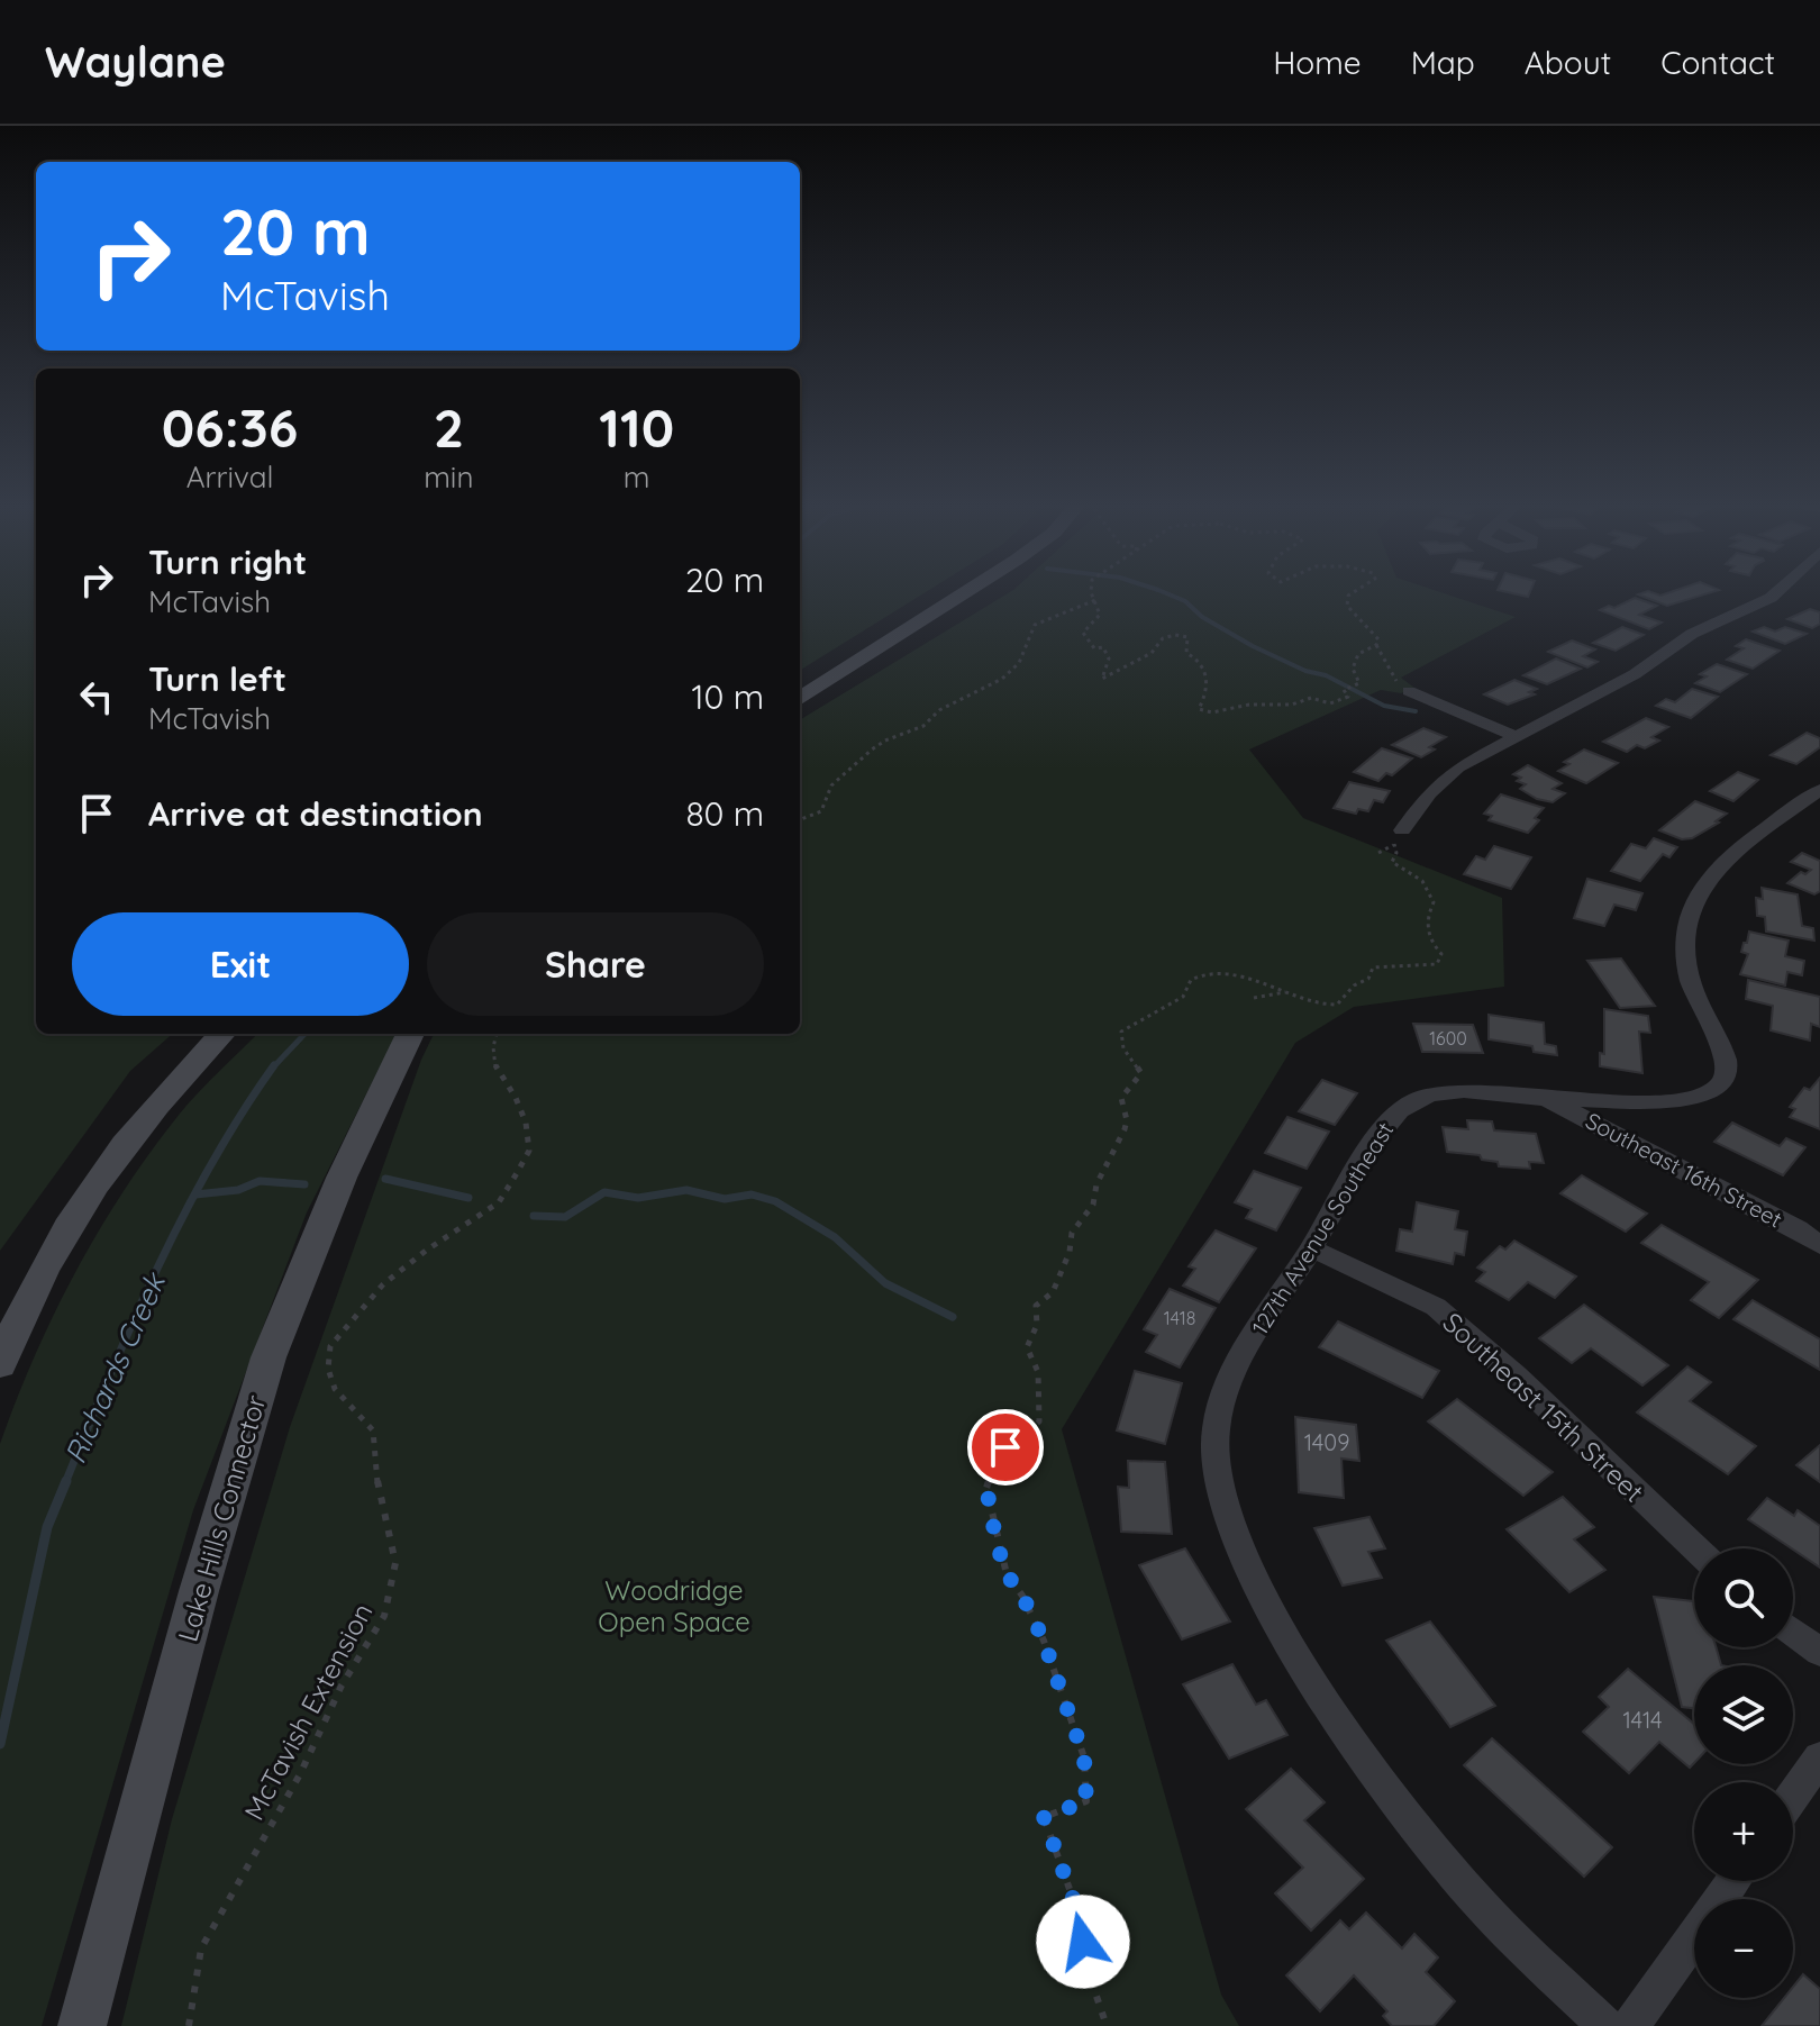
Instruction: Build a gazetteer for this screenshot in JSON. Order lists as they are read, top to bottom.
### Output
{
  "streets": {
    "main road": ["Lake Hills Connector"],
    "street": ["Southeast 16th Street", "127th Avenue Southeast", "Southeast 15th Street"],
    "path": ["McTavish Extension"]
  },
  "crossings": [
    ["Southeast 16th Street", "127th Avenue Southeast"],
    ["127th Avenue Southeast", "Southeast 15th Street"]
  ],
  "water": ["Richards Creek"],
  "parks": ["Woodridge Open Space"],
  "house_numbers": [
    "1600",
    "1418",
    "1409",
    "1414"
  ],
  "page": {
    "header": "Waylane",
    "nav": [
      "Home",
      "Map",
      "About",
      "Contact"
    ],
    "turn": ["20 m", "McTavish"],
    "eta": [
      "06:36",
      "Arrival",
      "2",
      "min",
      "110",
      "m"
    ],
    "list": [
      {
        "name": "Turn right",
        "note": "McTavish",
        "value": "20 m"
      },
      {
        "name": "Turn left",
        "note": "McTavish",
        "value": "10 m"
      },
      {
        "name": "Arrive at destination",
        "value": "80 m"
      }
    ],
    "buttons": ["Exit", "Share"],
    "map_buttons": ["+", "−"]
  }
}
